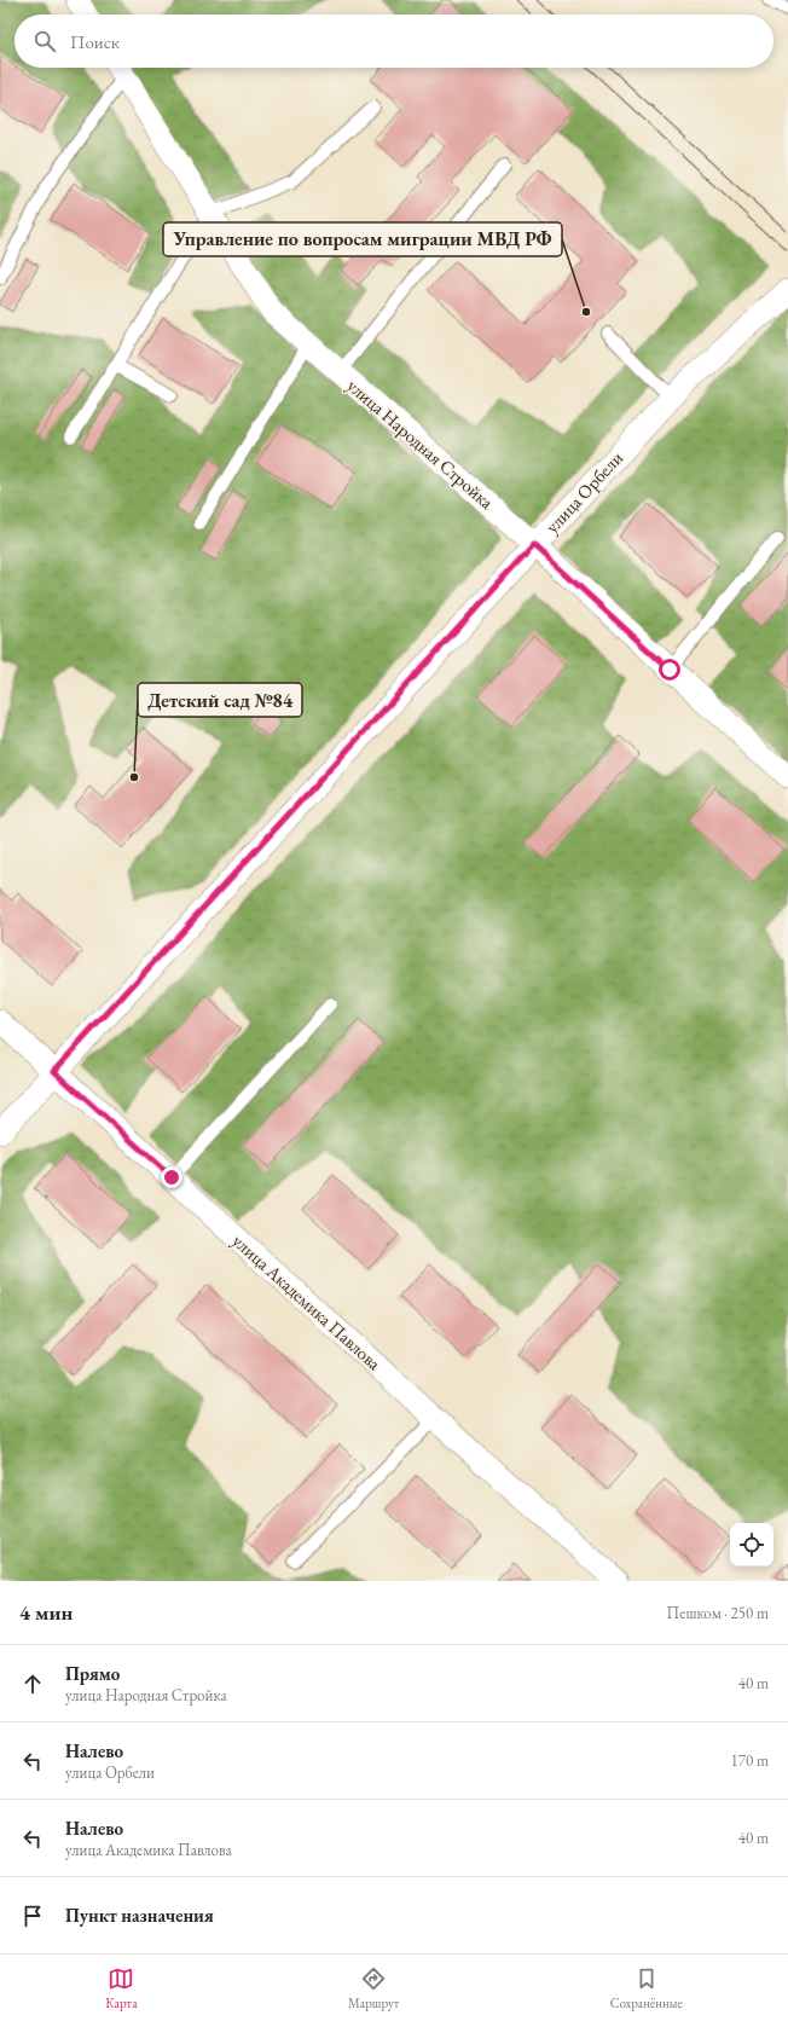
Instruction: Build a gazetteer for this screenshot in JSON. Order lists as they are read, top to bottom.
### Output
{
  "streets": {
    "street": ["улица Народная Стройка", "улица Орбели", "улица Академика Павлова"]
  },
  "crossings": [
    ["улица Народная Стройка", "улица Орбели"],
    ["улица Орбели", "улица Академика Павлова"]
  ],
  "places": ["Управление по вопросам миграции МВД РФ", "Детский сад №84"],
  "page": {
    "search": "Поиск",
    "heading": ["4 мин", "Пешком · 250 m"],
    "list": [
      ["Прямо", "улица Народная Стройка", "40 m"],
      ["Налево", "улица Орбели", "170 m"],
      ["Налево", "улица Академика Павлова", "40 m"],
      "Пункт назначения"
    ],
    "nav": ["Карта", "Маршрут", "Сохранённые"]
  }
}
